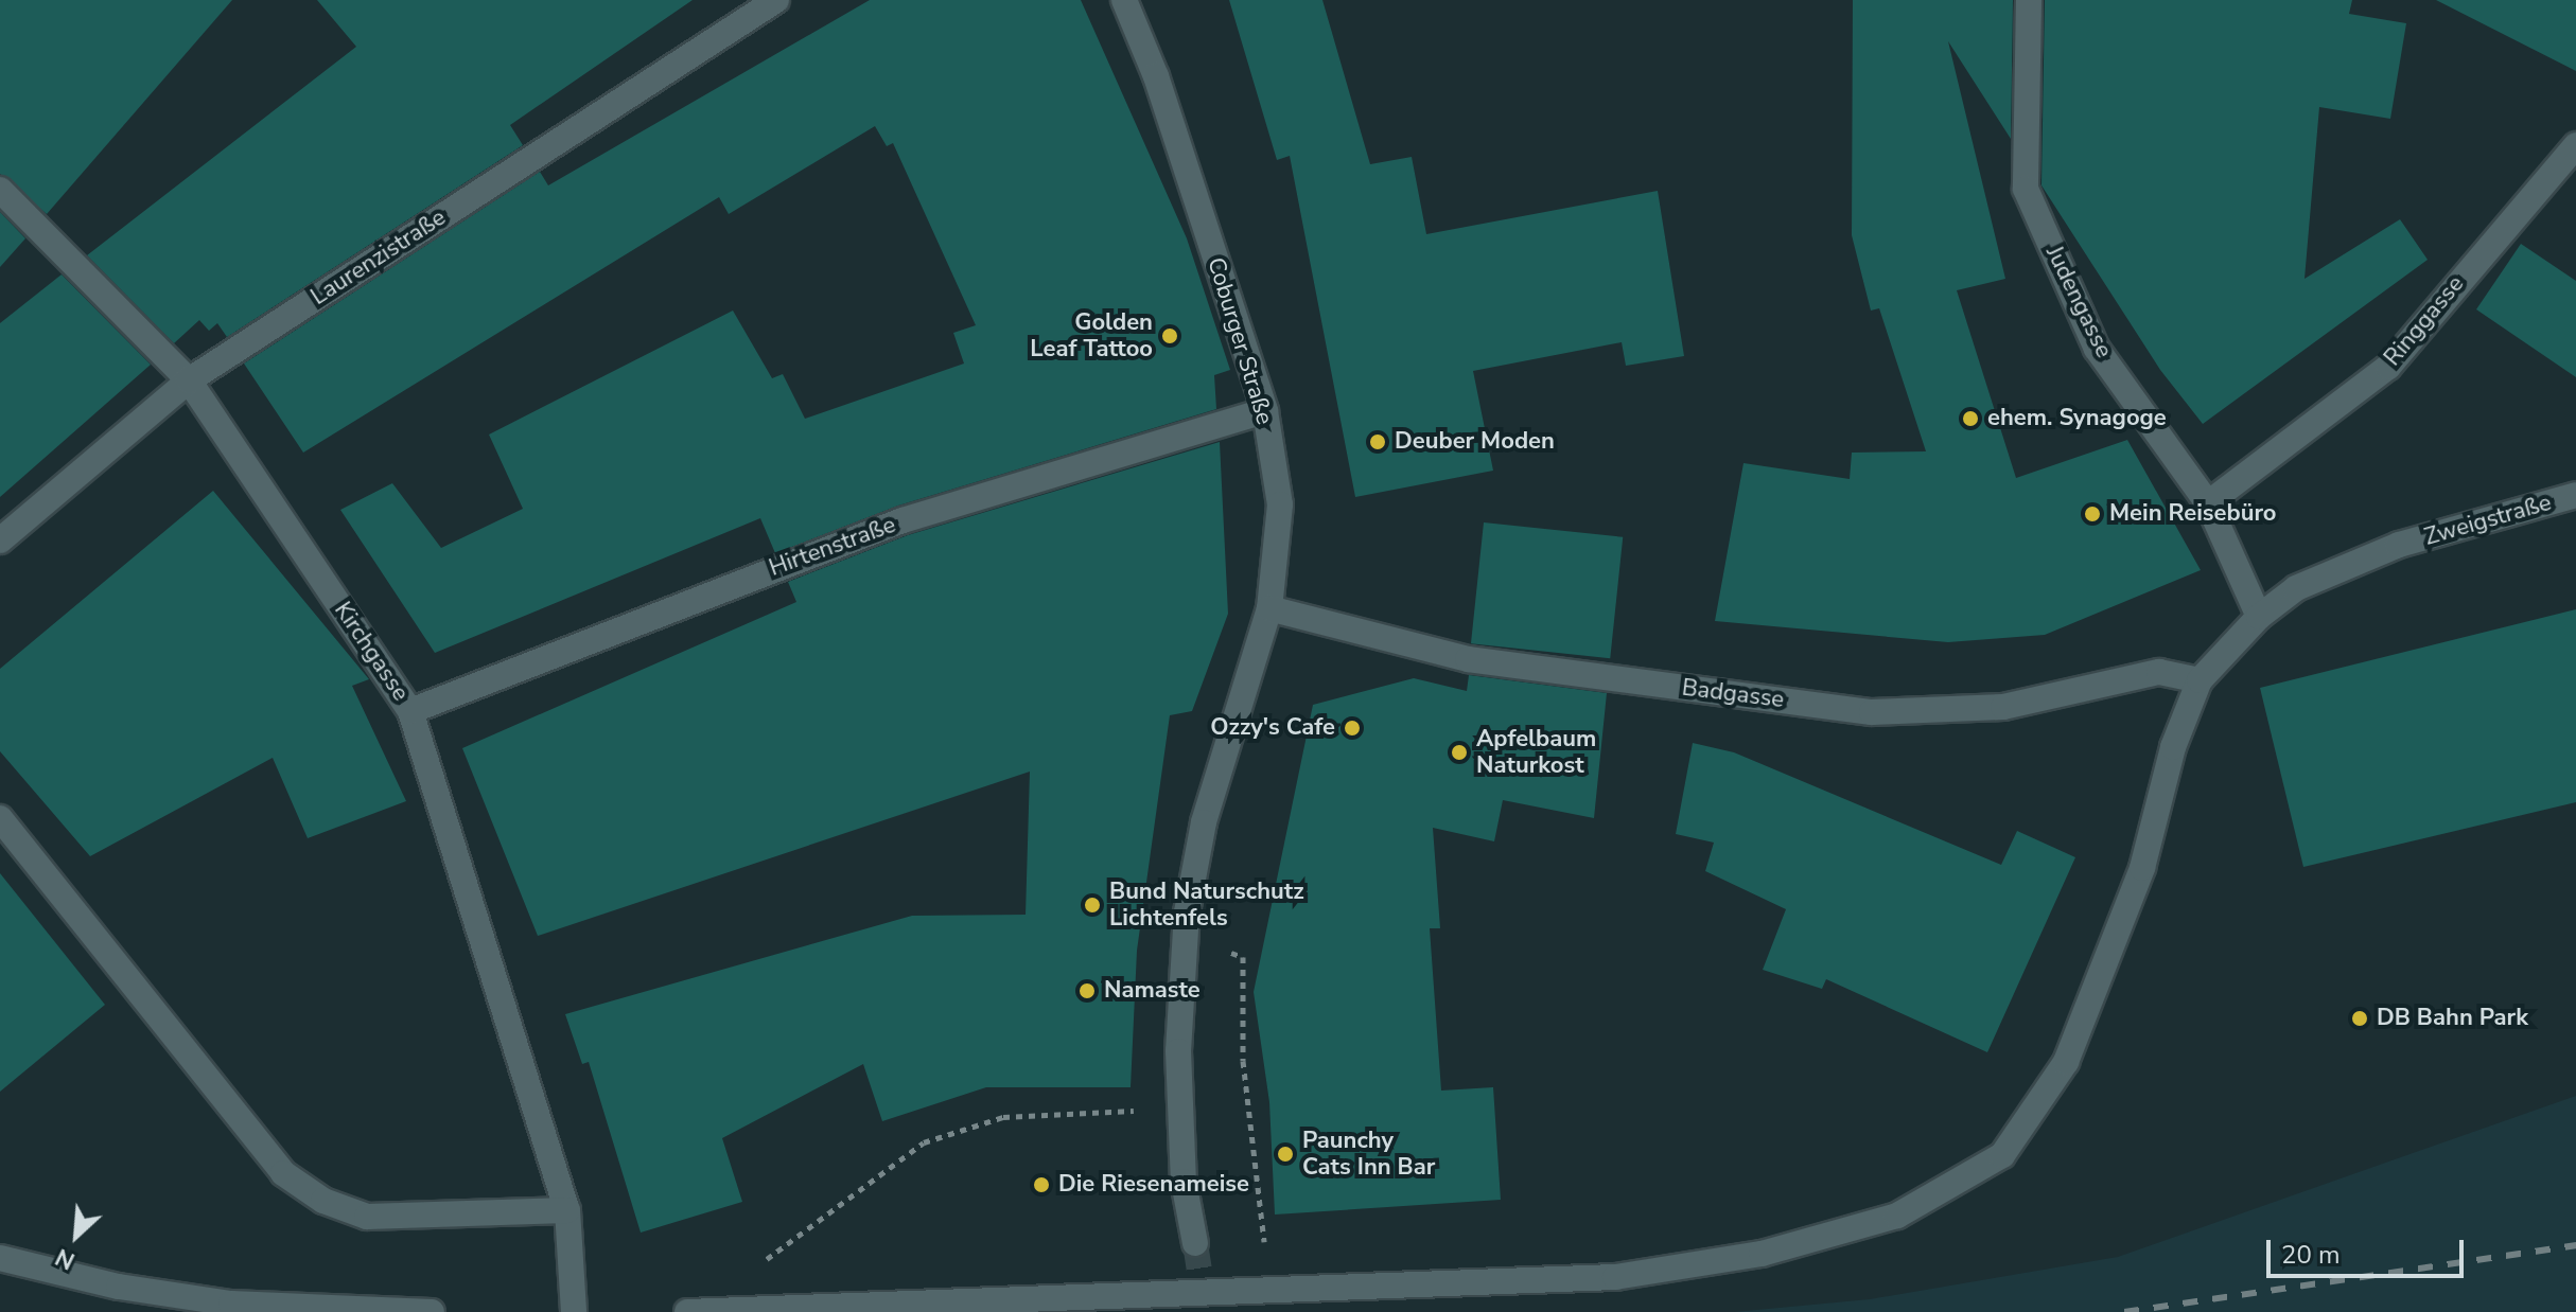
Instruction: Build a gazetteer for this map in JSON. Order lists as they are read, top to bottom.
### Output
{
  "streets": {
    "street": [
      "Laurenzistraße",
      "Judengasse",
      "Ringgasse",
      "Coburger Straße",
      "Zweigstraße",
      "Hirtenstraße",
      "Kirchgasse",
      "Badgasse"
    ]
  },
  "crossings": [
    ["Laurenzistraße", "Kirchgasse"],
    ["Judengasse", "Ringgasse"],
    ["Judengasse", "Zweigstraße"],
    ["Coburger Straße", "Hirtenstraße"],
    ["Coburger Straße", "Badgasse"],
    ["Zweigstraße", "Badgasse"],
    ["Hirtenstraße", "Kirchgasse"]
  ],
  "places": [
    "Golden Leaf Tattoo",
    "ehem. Synagoge",
    "Deuber Moden",
    "Mein Reisebüro",
    "Ozzy's Cafe",
    "Apfelbaum Naturkost",
    "Bund Naturschutz Lichtenfels",
    "Namaste",
    "DB Bahn Park",
    "Paunchy Cats Inn Bar",
    "Die Riesenameise"
  ],
  "scale_bar": "20 m",
  "north": "bottom left"
}
